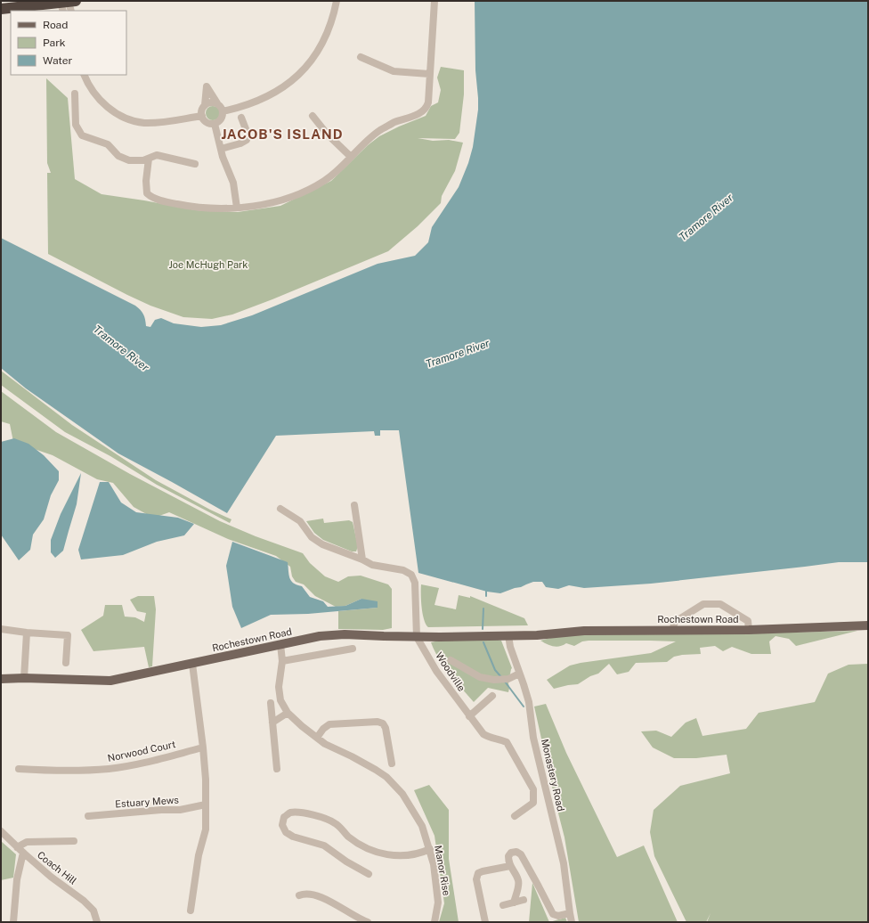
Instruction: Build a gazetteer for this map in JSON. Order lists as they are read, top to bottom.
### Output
{
  "streets": {
    "main road": ["Rochestown Road"],
    "street": [
      "Woodville",
      "Norwood Court",
      "Monastery Road",
      "Estuary Mews",
      "Coach Hill",
      "Manor Rise"
    ]
  },
  "crossings": [
    ["Rochestown Road", "Woodville"],
    ["Rochestown Road", "Monastery Road"]
  ],
  "districts": ["JACOB'S ISLAND"],
  "water": ["Tramore River"],
  "parks": ["Joe McHugh Park"],
  "legend": ["Road", "Park", "Water"]
}
